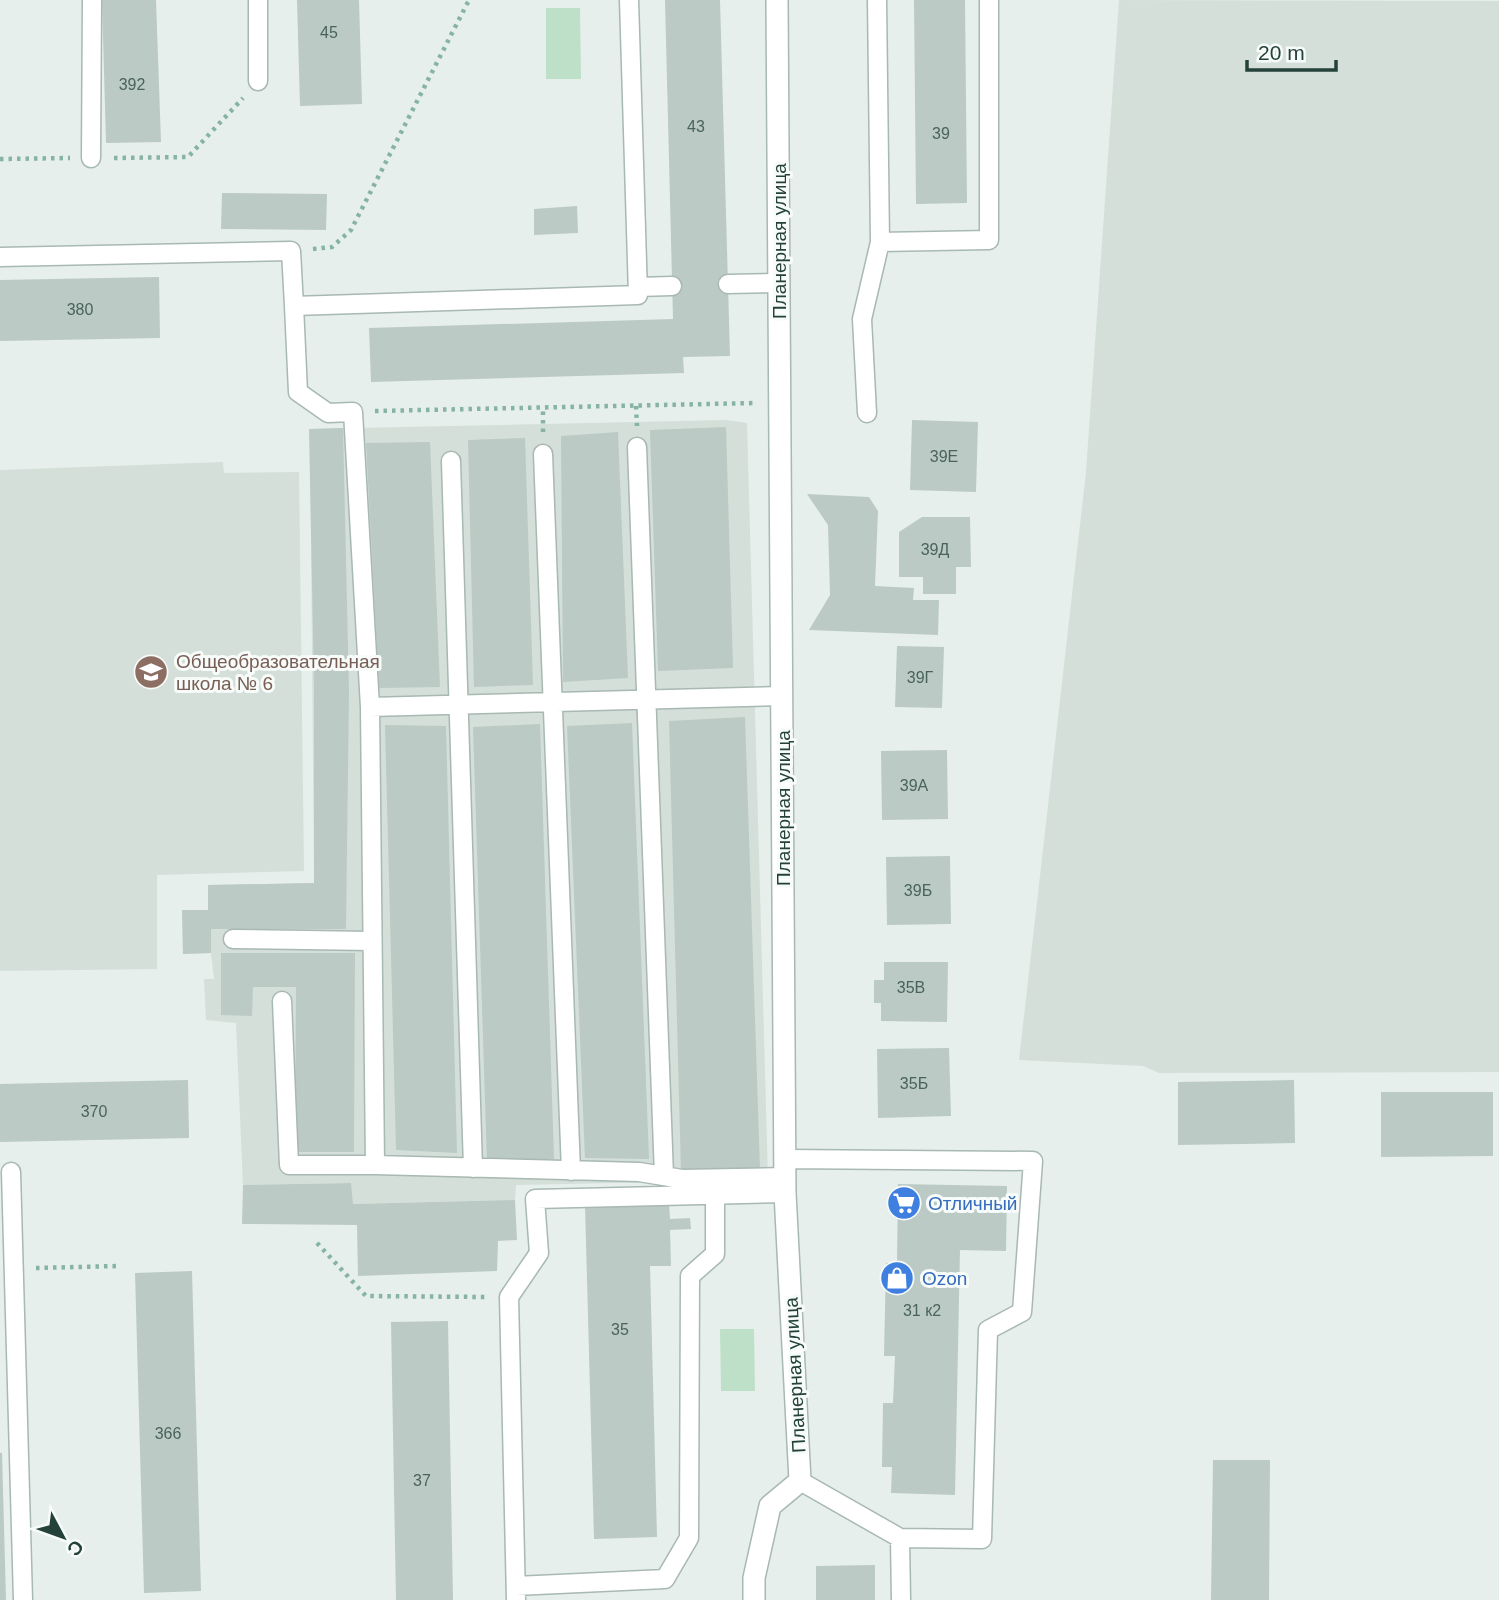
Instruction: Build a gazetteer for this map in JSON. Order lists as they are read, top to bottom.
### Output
{
  "streets": {
    "street": ["Планерная улица"]
  },
  "places": {
    "school or university": ["Общеобразовательная школа № 6"],
    "supermarket": ["Отличный"],
    "shop": ["Ozon"]
  },
  "house_numbers": [
    "45",
    "392",
    "43",
    "39",
    "380",
    "39Е",
    "39Д",
    "39Г",
    "39А",
    "39Б",
    "35В",
    "35Б",
    "370",
    "31 к2",
    "35",
    "366",
    "37"
  ],
  "scale_bar": "20 m",
  "north": "bottom right"
}
